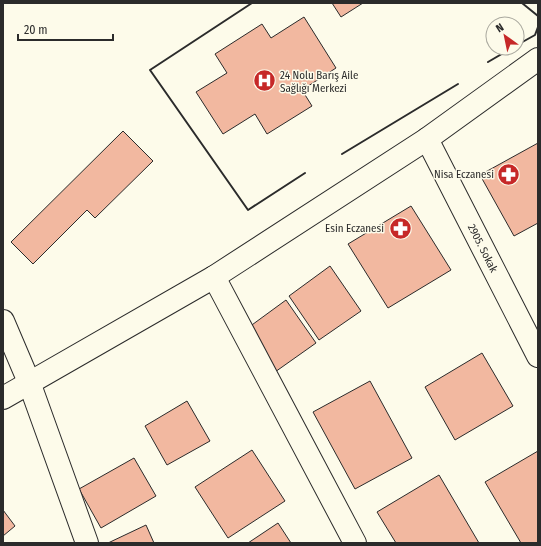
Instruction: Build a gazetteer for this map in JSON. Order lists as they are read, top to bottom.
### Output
{
  "streets": {
    "street": ["2905. Sokak"]
  },
  "places": {
    "hospital": ["24 Nolu Barış Aile Sağlığı Merkezi"],
    "pharmacy": ["Nisa Eczanesi", "Esin Eczanesi"]
  },
  "scale_bar": "20 m",
  "north": "top left"
}
